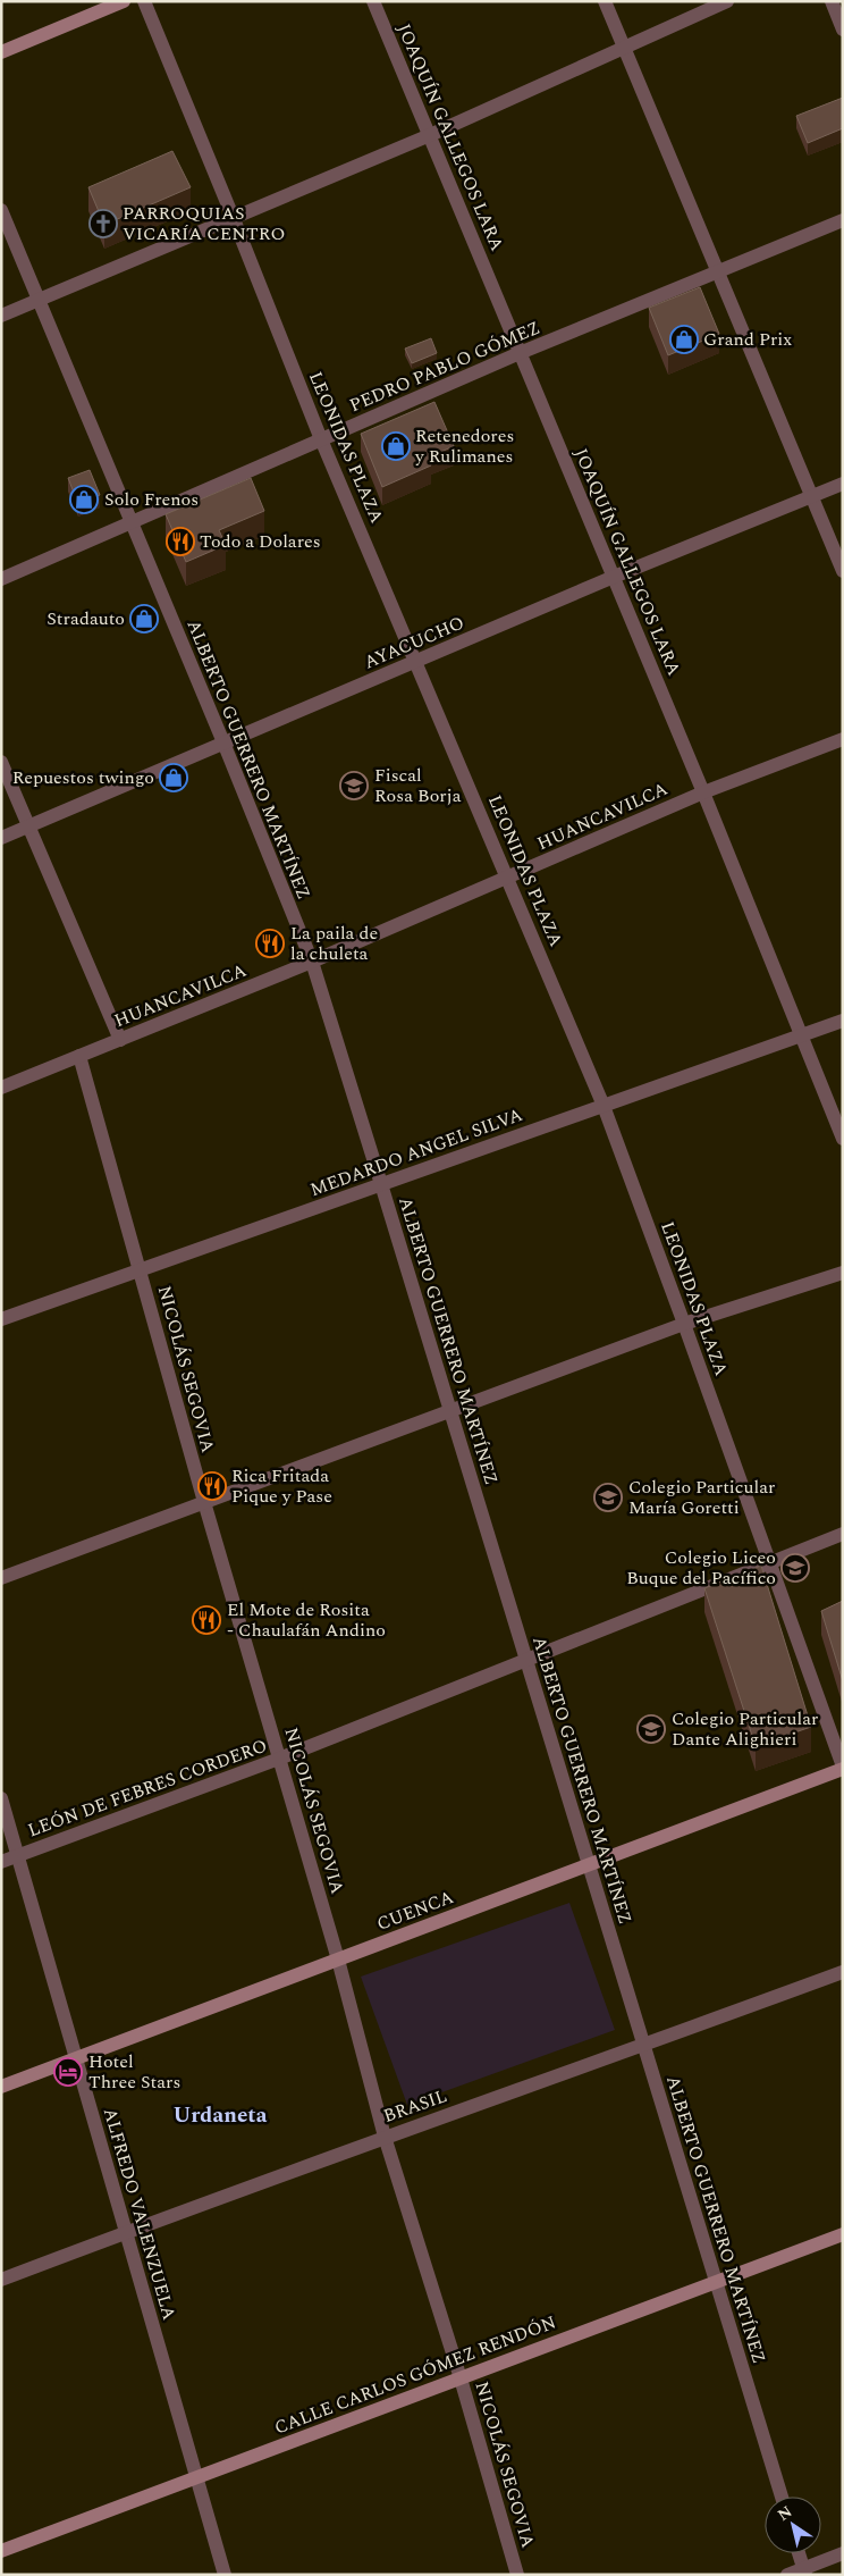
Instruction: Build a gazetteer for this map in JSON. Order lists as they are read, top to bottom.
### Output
{
  "streets": {
    "main road": ["CUENCA", "CALLE CARLOS GÓMEZ RENDÓN"],
    "street": [
      "JOAQUÍN GALLEGOS LARA",
      "PEDRO PABLO GÓMEZ",
      "LEONIDAS PLAZA",
      "AYACUCHO",
      "ALBERTO GUERRERO MARTÍNEZ",
      "HUANCAVILCA",
      "MEDARDO ANGEL SILVA",
      "NICOLÁS SEGOVIA",
      "LEÓN DE FEBRES CORDERO",
      "BRASIL",
      "ALFREDO VALENZUELA"
    ]
  },
  "crossings": [
    ["JOAQUÍN GALLEGOS LARA", "PEDRO PABLO GÓMEZ"],
    ["JOAQUÍN GALLEGOS LARA", "AYACUCHO"],
    ["JOAQUÍN GALLEGOS LARA", "HUANCAVILCA"],
    ["JOAQUÍN GALLEGOS LARA", "MEDARDO ANGEL SILVA"],
    ["PEDRO PABLO GÓMEZ", "LEONIDAS PLAZA"],
    ["PEDRO PABLO GÓMEZ", "ALBERTO GUERRERO MARTÍNEZ"],
    ["LEONIDAS PLAZA", "AYACUCHO"],
    ["LEONIDAS PLAZA", "HUANCAVILCA"],
    ["LEONIDAS PLAZA", "MEDARDO ANGEL SILVA"],
    ["LEONIDAS PLAZA", "LEÓN DE FEBRES CORDERO"],
    ["LEONIDAS PLAZA", "CUENCA"],
    ["AYACUCHO", "ALBERTO GUERRERO MARTÍNEZ"],
    ["ALBERTO GUERRERO MARTÍNEZ", "HUANCAVILCA"],
    ["ALBERTO GUERRERO MARTÍNEZ", "MEDARDO ANGEL SILVA"],
    ["ALBERTO GUERRERO MARTÍNEZ", "LEÓN DE FEBRES CORDERO"],
    ["ALBERTO GUERRERO MARTÍNEZ", "CUENCA"],
    ["ALBERTO GUERRERO MARTÍNEZ", "BRASIL"],
    ["ALBERTO GUERRERO MARTÍNEZ", "CALLE CARLOS GÓMEZ RENDÓN"],
    ["HUANCAVILCA", "NICOLÁS SEGOVIA"],
    ["MEDARDO ANGEL SILVA", "NICOLÁS SEGOVIA"],
    ["NICOLÁS SEGOVIA", "LEÓN DE FEBRES CORDERO"],
    ["NICOLÁS SEGOVIA", "CUENCA"],
    ["NICOLÁS SEGOVIA", "BRASIL"],
    ["NICOLÁS SEGOVIA", "CALLE CARLOS GÓMEZ RENDÓN"],
    ["LEÓN DE FEBRES CORDERO", "ALFREDO VALENZUELA"],
    ["CUENCA", "ALFREDO VALENZUELA"],
    ["BRASIL", "ALFREDO VALENZUELA"],
    ["ALFREDO VALENZUELA", "CALLE CARLOS GÓMEZ RENDÓN"]
  ],
  "districts": ["Urdaneta"],
  "places": {
    "church": ["PARROQUIAS VICARÍA CENTRO"],
    "shop": [
      "Grand Prix",
      "Retenedores y Rulimanes",
      "Solo Frenos",
      "Stradauto",
      "Repuestos twingo"
    ],
    "restaurant": [
      "Todo a Dolares",
      "La paila de la chuleta",
      "Rica Fritada Pique y Pase",
      "El Mote de Rosita - Chaulafán Andino"
    ],
    "school or university": [
      "Fiscal Rosa Borja",
      "Colegio Particular María Goretti",
      "Colegio Liceo Buque del Pacífico",
      "Colegio Particular Dante Alighieri"
    ],
    "hotel": ["Hotel Three Stars"]
  },
  "north": "top left"
}
